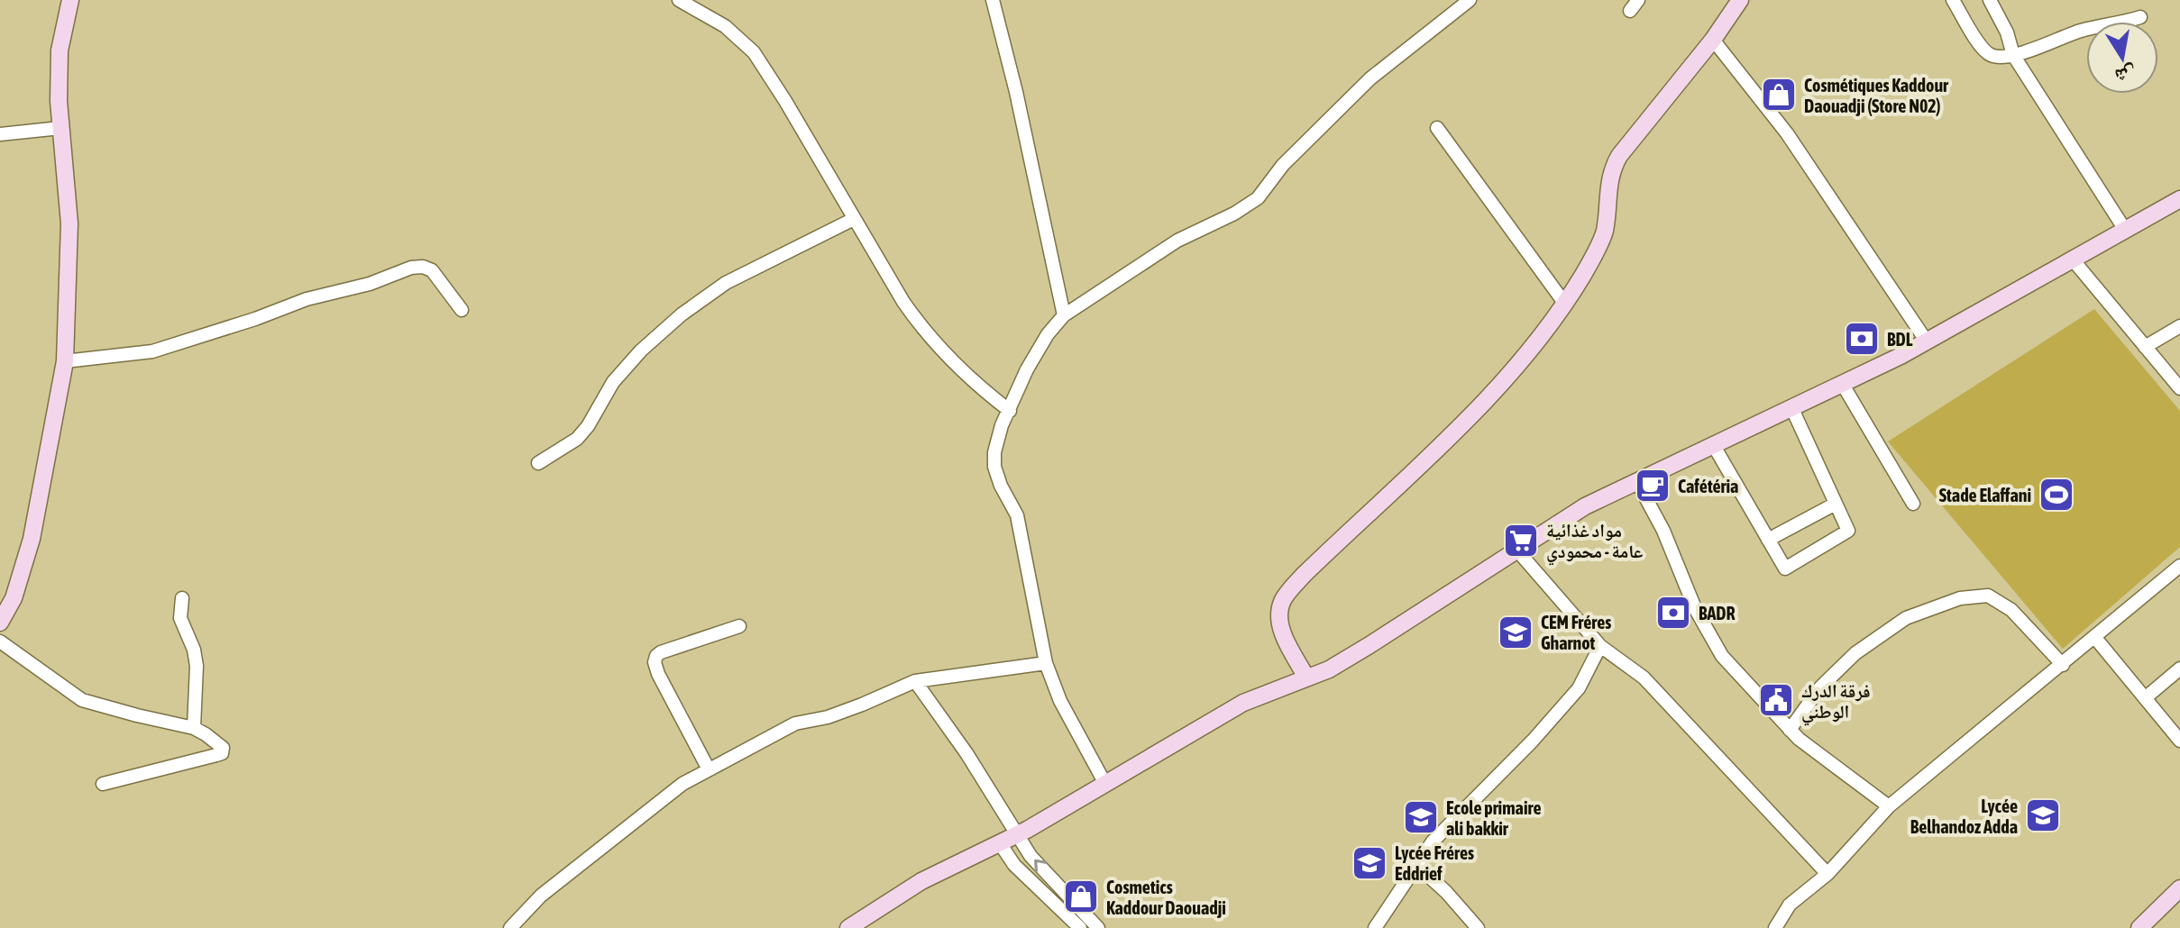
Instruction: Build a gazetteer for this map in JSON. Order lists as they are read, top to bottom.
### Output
{
  "places": {
    "shop": ["Cosmétiques Kaddour Daouadji (Store N02)", "Cosmetics Kaddour Daouadji"],
    "bank": ["BDL", "BADR"],
    "cafe": ["Cafétéria"],
    "sports": ["Stade Elaffani"],
    "supermarket": ["مواد غذائية عامة - محمودي"],
    "school or university": [
      "CEM Fréres Gharnot",
      "Lycée Belhandoz Adda",
      "Ecole primaire ali bakkir",
      "Lycée Fréres Eddrief"
    ],
    "public building": ["فرقة الدرك الوطني"]
  },
  "north": "bottom"
}
